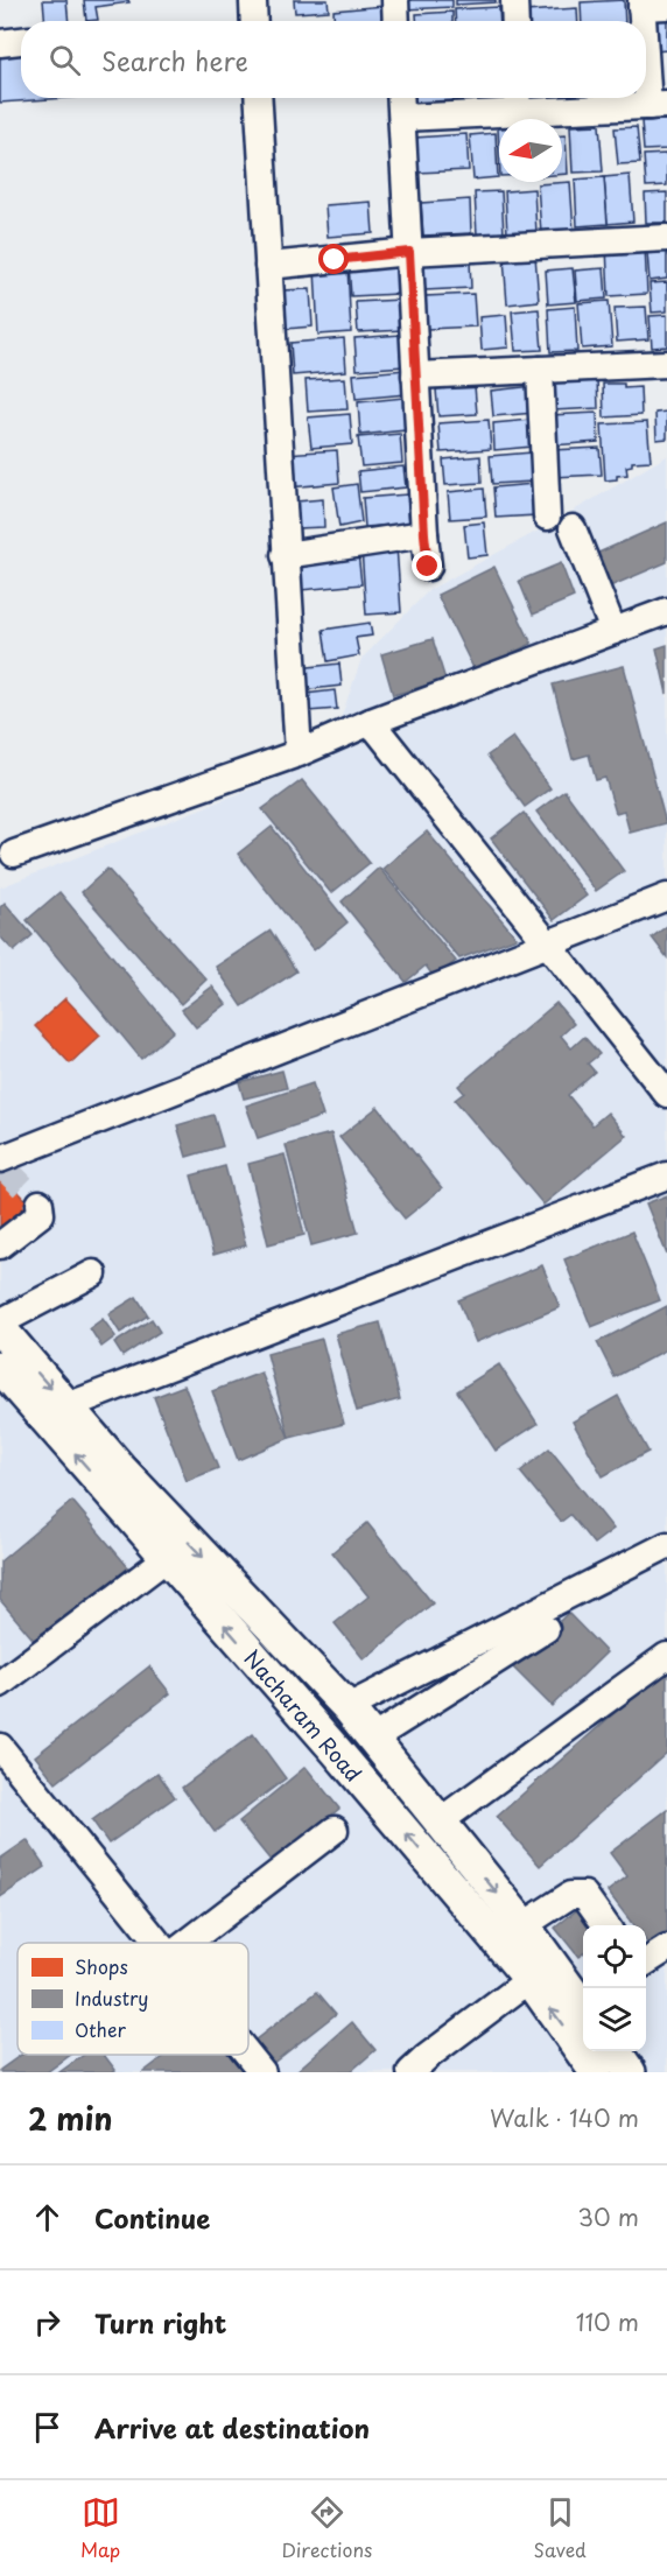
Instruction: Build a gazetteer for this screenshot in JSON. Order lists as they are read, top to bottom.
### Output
{
  "streets": {
    "main road": ["Nacharam Road"]
  },
  "legend": ["Shops", "Industry", "Other"],
  "north": "left",
  "page": {
    "search": "Search here",
    "heading": ["2 min", "Walk · 140 m"],
    "list": [
      ["Continue", "30 m"],
      ["Turn right", "110 m"],
      "Arrive at destination"
    ],
    "nav": ["Map", "Directions", "Saved"]
  }
}
